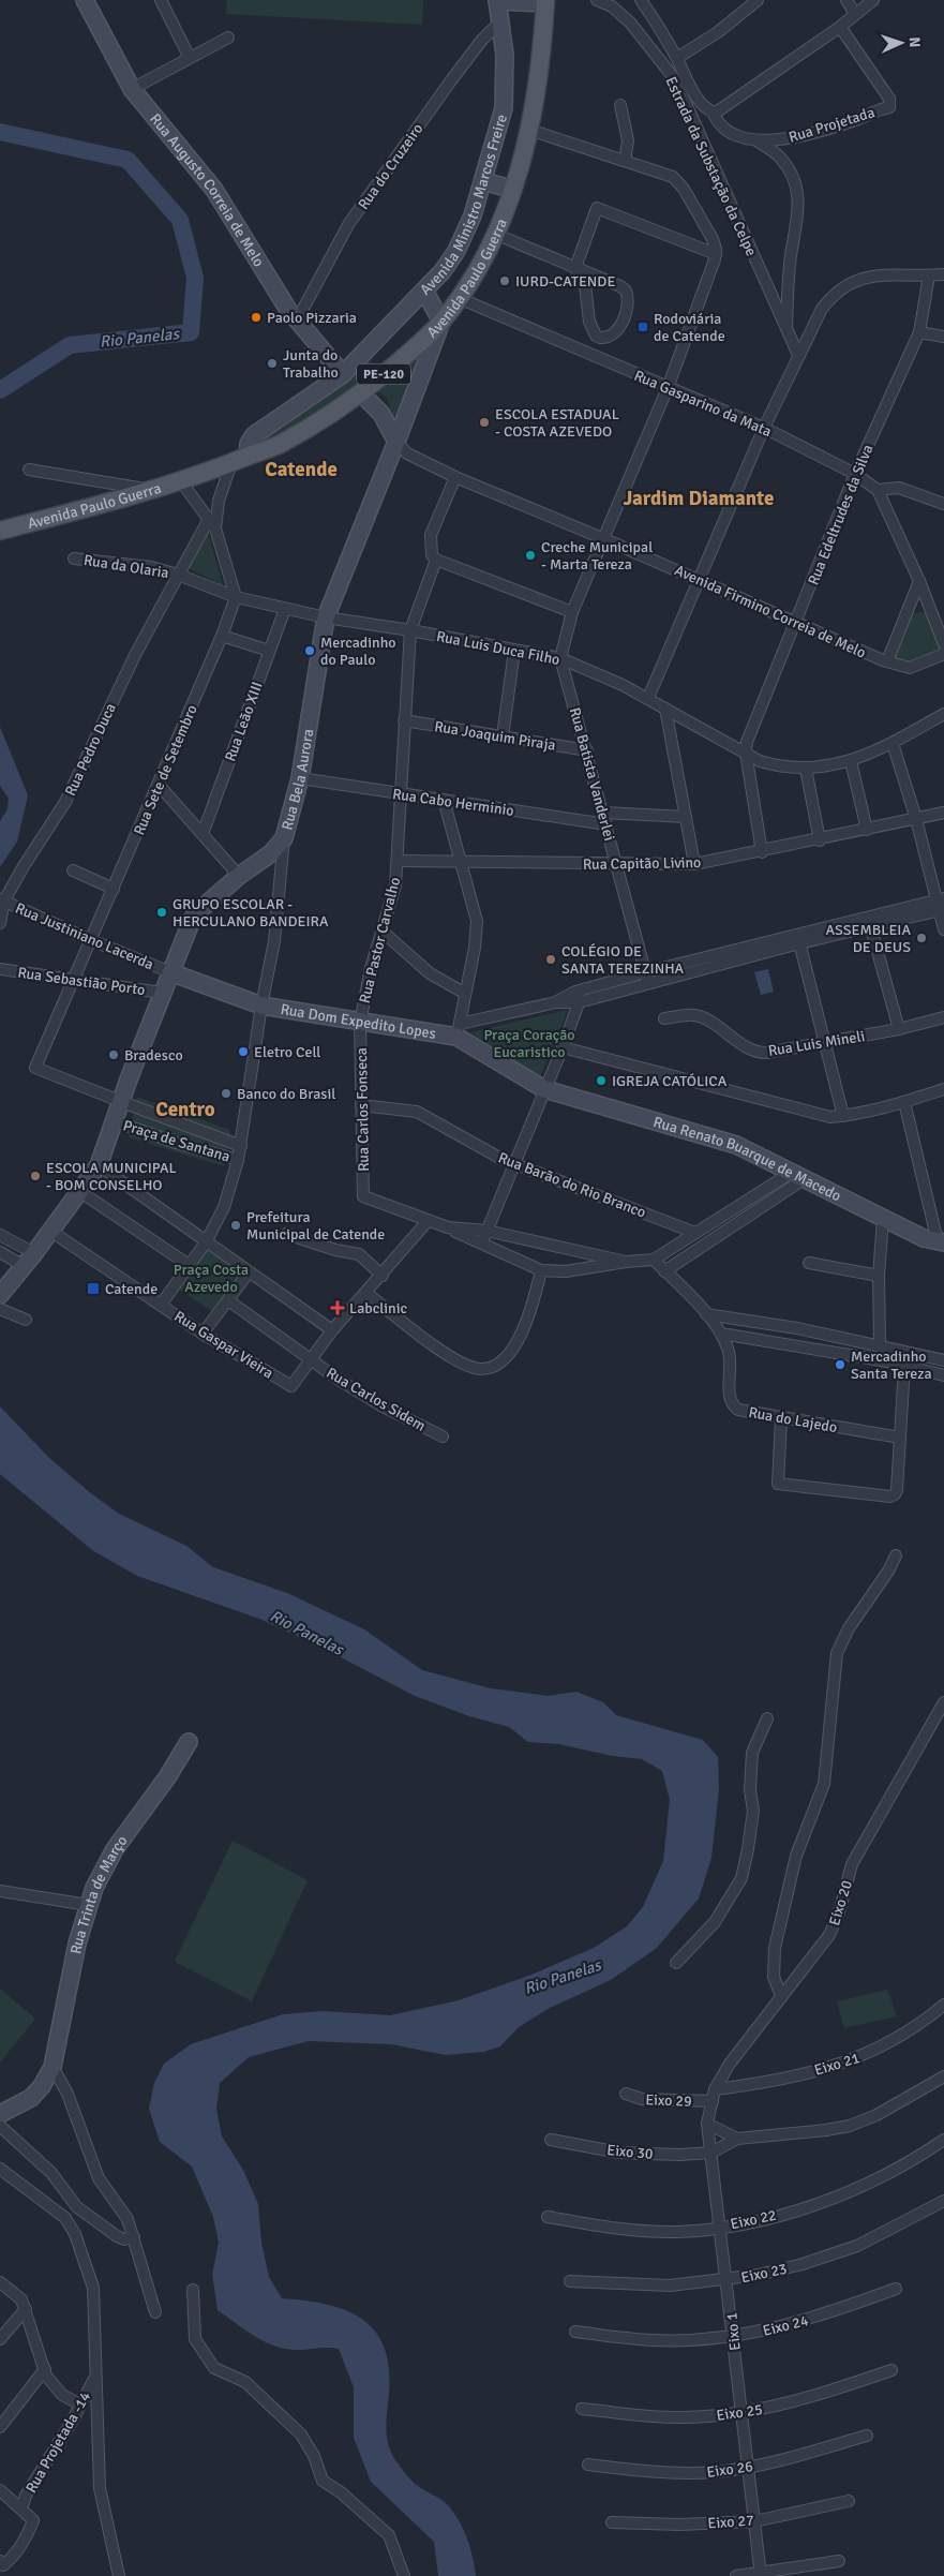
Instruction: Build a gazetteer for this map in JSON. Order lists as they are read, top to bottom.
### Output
{
  "streets": {
    "main road": ["Avenida Paulo Guerra", "PE-120"],
    "street": [
      "Rua Projetada",
      "Rua do Cruzeiro",
      "Estrada da Substação da Celpe",
      "Rua Augusto Correia de Melo",
      "Avenida Ministro Marcos Freire",
      "Rua Gasparino da Mata",
      "Rua Edeltrudes da Silva",
      "Rua da Olaria",
      "Avenida Firmino Correia de Melo",
      "Rua Luis Duca Filho",
      "Rua Leão XIII",
      "Rua Joaquim Piraja",
      "Rua Pedro Duca",
      "Rua Sete de Setembro",
      "Rua Batista Vanderlei",
      "Rua Bela Aurora",
      "Rua Cabo Herminio",
      "Rua Capitão Livino",
      "Rua Justiniano Lacerda",
      "Rua Pastor Carvalho",
      "Rua Sebastião Porto",
      "Rua Dom Expedito Lopes",
      "Rua Luis Mineli",
      "Rua Carlos Fonseca",
      "Praça de Santana",
      "Rua Renato Buarque de Macedo",
      "Rua Barão do Rio Branco",
      "Rua Gaspar Vieira",
      "Rua Carlos Sidem",
      "Rua do Lajedo",
      "Rua Trinta de Março",
      "Eixo 20",
      "Eixo 21",
      "Eixo 29",
      "Eixo 30",
      "Eixo 22",
      "Eixo 23",
      "Eixo 24",
      "Eixo 1",
      "Eixo 25",
      "Rua Projetada -14",
      "Eixo 26",
      "Eixo 27"
    ]
  },
  "crossings": [
    ["Rua Projetada", "Estrada da Substação da Celpe"],
    ["Rua do Cruzeiro", "Rua Augusto Correia de Melo"],
    ["Rua do Cruzeiro", "Avenida Ministro Marcos Freire"],
    ["Rua Augusto Correia de Melo", "Avenida Ministro Marcos Freire"],
    ["Avenida Paulo Guerra", "Rua Gasparino da Mata"],
    ["Avenida Paulo Guerra", "Rua Bela Aurora"],
    ["Rua Gasparino da Mata", "Rua Edeltrudes da Silva"],
    ["Rua Edeltrudes da Silva", "Avenida Firmino Correia de Melo"],
    ["Rua Edeltrudes da Silva", "Rua Luis Duca Filho"],
    ["Rua da Olaria", "Rua Luis Duca Filho"],
    ["Rua da Olaria", "Rua Pedro Duca"],
    ["Rua da Olaria", "Rua Sete de Setembro"],
    ["Avenida Firmino Correia de Melo", "Rua Bela Aurora"],
    ["Rua Luis Duca Filho", "Rua Leão XIII"],
    ["Rua Luis Duca Filho", "Rua Sete de Setembro"],
    ["Rua Luis Duca Filho", "Rua Batista Vanderlei"],
    ["Rua Luis Duca Filho", "Rua Bela Aurora"],
    ["Rua Luis Duca Filho", "Rua Pastor Carvalho"],
    ["Rua Joaquim Piraja", "Rua Batista Vanderlei"],
    ["Rua Joaquim Piraja", "Rua Pastor Carvalho"],
    ["Rua Pedro Duca", "Rua Justiniano Lacerda"],
    ["Rua Sete de Setembro", "Rua Justiniano Lacerda"],
    ["Rua Sete de Setembro", "Rua Sebastião Porto"],
    ["Rua Sete de Setembro", "Praça de Santana"],
    ["Rua Batista Vanderlei", "Rua Cabo Herminio"],
    ["Rua Batista Vanderlei", "Rua Capitão Livino"],
    ["Rua Bela Aurora", "Rua Cabo Herminio"],
    ["Rua Bela Aurora", "Rua Justiniano Lacerda"],
    ["Rua Bela Aurora", "Rua Sebastião Porto"],
    ["Rua Bela Aurora", "Rua Dom Expedito Lopes"],
    ["Rua Bela Aurora", "Praça de Santana"],
    ["Rua Bela Aurora", "Rua Gaspar Vieira"],
    ["Rua Cabo Herminio", "Rua Pastor Carvalho"],
    ["Rua Capitão Livino", "Rua Pastor Carvalho"],
    ["Rua Justiniano Lacerda", "Rua Dom Expedito Lopes"],
    ["Rua Pastor Carvalho", "Rua Dom Expedito Lopes"],
    ["Rua Pastor Carvalho", "Rua Carlos Fonseca"],
    ["Rua Dom Expedito Lopes", "Rua Carlos Fonseca"],
    ["Rua Dom Expedito Lopes", "Rua Renato Buarque de Macedo"],
    ["Rua Carlos Fonseca", "Rua Barão do Rio Branco"],
    ["Rua Gaspar Vieira", "Rua Carlos Sidem"],
    ["Eixo 20", "Eixo 21"],
    ["Eixo 20", "Eixo 1"],
    ["Eixo 21", "Eixo 1"],
    ["Eixo 29", "Eixo 1"],
    ["Eixo 30", "Eixo 1"],
    ["Eixo 22", "Eixo 1"],
    ["Eixo 23", "Eixo 1"],
    ["Eixo 24", "Eixo 1"],
    ["Eixo 1", "Eixo 25"],
    ["Eixo 1", "Eixo 26"],
    ["Eixo 1", "Eixo 27"]
  ],
  "districts": ["Catende", "Jardim Diamante", "Centro"],
  "water": ["Rio Panelas"],
  "parks": ["Praça Coração Eucaristico", "Praça Costa Azevedo"],
  "places": {
    "other": [
      "IURD-CATENDE",
      "Paolo Pizzaria",
      "Junta do Trabalho",
      "ESCOLA ESTADUAL - COSTA AZEVEDO",
      "Creche Municipal - Marta Tereza",
      "Mercadinho do Paulo",
      "GRUPO ESCOLAR - HERCULANO BANDEIRA",
      "ASSEMBLEIA DE DEUS",
      "COLÉGIO DE SANTA TEREZINHA",
      "Eletro Cell",
      "Bradesco",
      "IGREJA CATÓLICA",
      "Banco do Brasil",
      "ESCOLA MUNICIPAL - BOM CONSELHO",
      "Prefeitura Municipal de Catende",
      "Mercadinho Santa Tereza"
    ],
    "transit": ["Rodoviária de Catende", "Catende"],
    "health": ["Labclinic"]
  },
  "north": "right"
}
